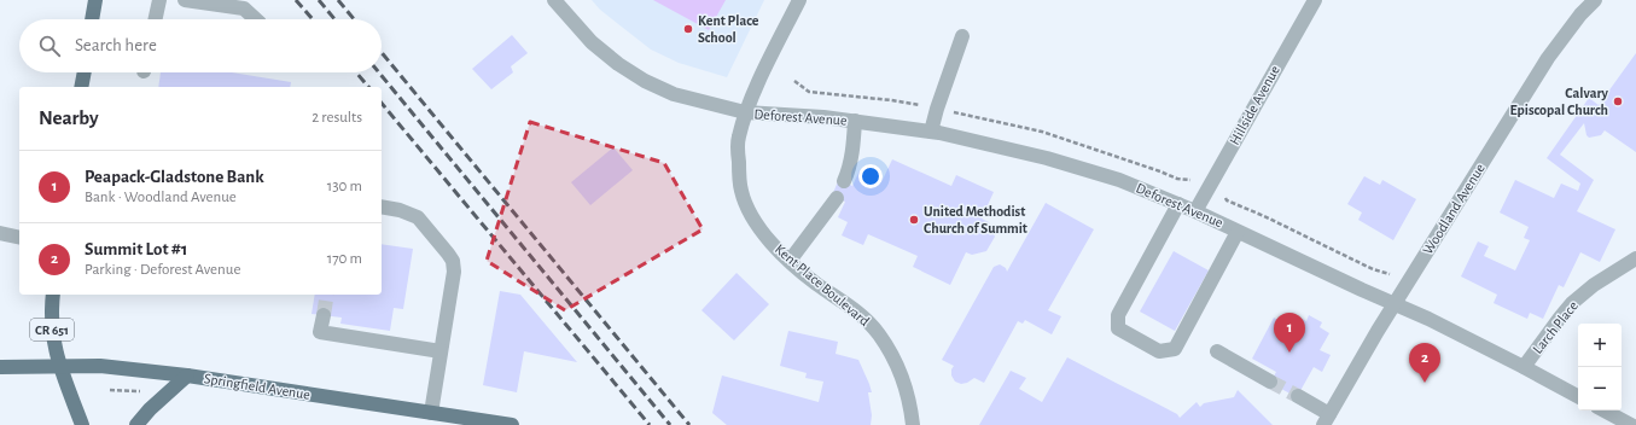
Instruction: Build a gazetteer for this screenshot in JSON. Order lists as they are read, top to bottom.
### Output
{
  "streets": {
    "main road": ["CR 651", "Springfield Avenue"],
    "street": [
      "Hillside Avenue",
      "Deforest Avenue",
      "Woodland Avenue",
      "Kent Place Boulevard",
      "Larch Place"
    ]
  },
  "crossings": [
    ["Hillside Avenue", "Deforest Avenue"],
    ["Deforest Avenue", "Woodland Avenue"],
    ["Deforest Avenue", "Kent Place Boulevard"],
    ["Deforest Avenue", "Larch Place"],
    ["CR 651", "Springfield Avenue"]
  ],
  "places": ["Kent Place School", "Calvary Episcopal Church", "United Methodist Church of Summit"],
  "page": {
    "search": "Search here",
    "heading": ["Nearby", "2 results"],
    "list": [
      {
        "mark": "1",
        "name": "Peapack-Gladstone Bank",
        "note": "Bank · Woodland Avenue",
        "value": "130 m"
      },
      {
        "mark": "2",
        "name": "Summit Lot #1",
        "note": "Parking · Deforest Avenue",
        "value": "170 m"
      }
    ],
    "pins": ["1", "2"],
    "map_buttons": ["+", "−"]
  }
}
